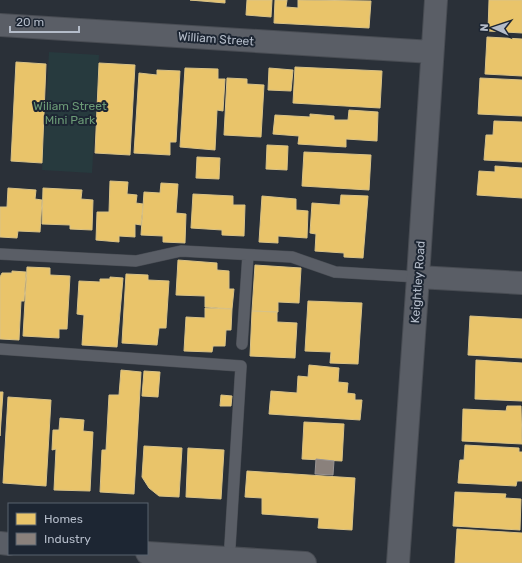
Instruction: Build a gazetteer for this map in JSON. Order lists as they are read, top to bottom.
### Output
{
  "streets": {
    "street": ["William Street", "Keightley Road"]
  },
  "crossings": [
    ["William Street", "Keightley Road"]
  ],
  "parks": ["Wiliam Street Mini Park"],
  "legend": ["Homes", "Industry"],
  "scale_bar": "20 m",
  "north": "left"
}
